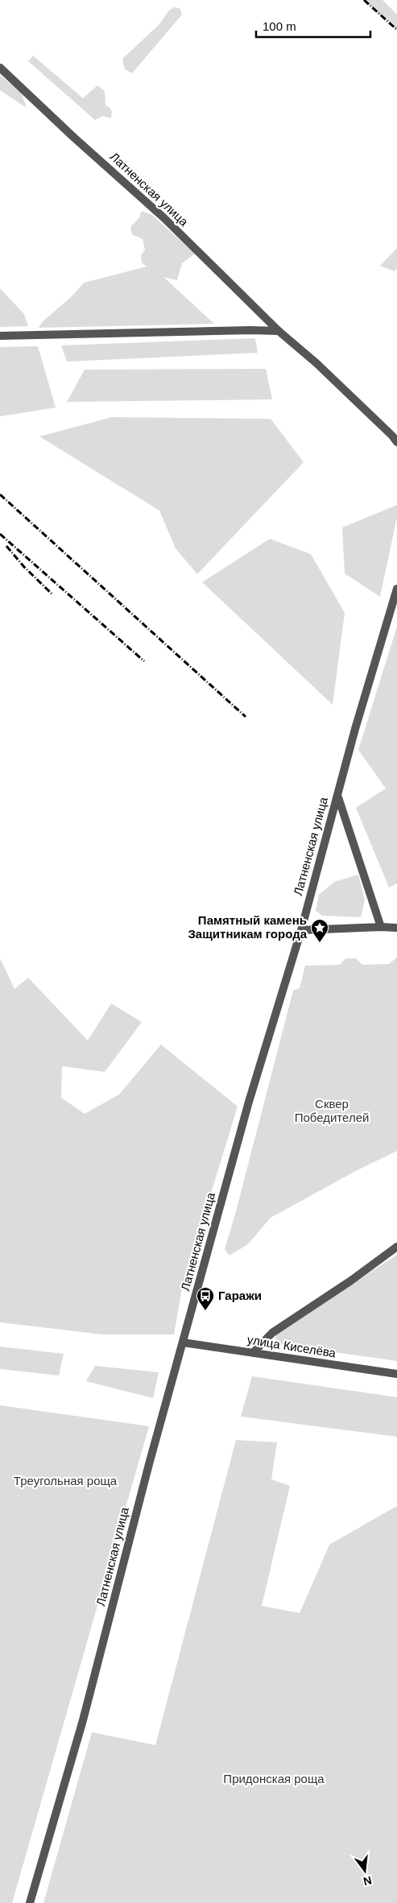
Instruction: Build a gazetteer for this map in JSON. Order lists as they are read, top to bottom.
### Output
{
  "streets": {
    "street": ["Латненская улица", "улица Киселёва"]
  },
  "crossings": [
    ["Латненская улица", "улица Киселёва"]
  ],
  "parks": ["Сквер Победителей", "Треугольная роща", "Придонская роща"],
  "places": {
    "place": ["Памятный камень Защитникам города"],
    "bus stop": ["Гаражи"]
  },
  "scale_bar": "100 m",
  "north": "bottom"
}
